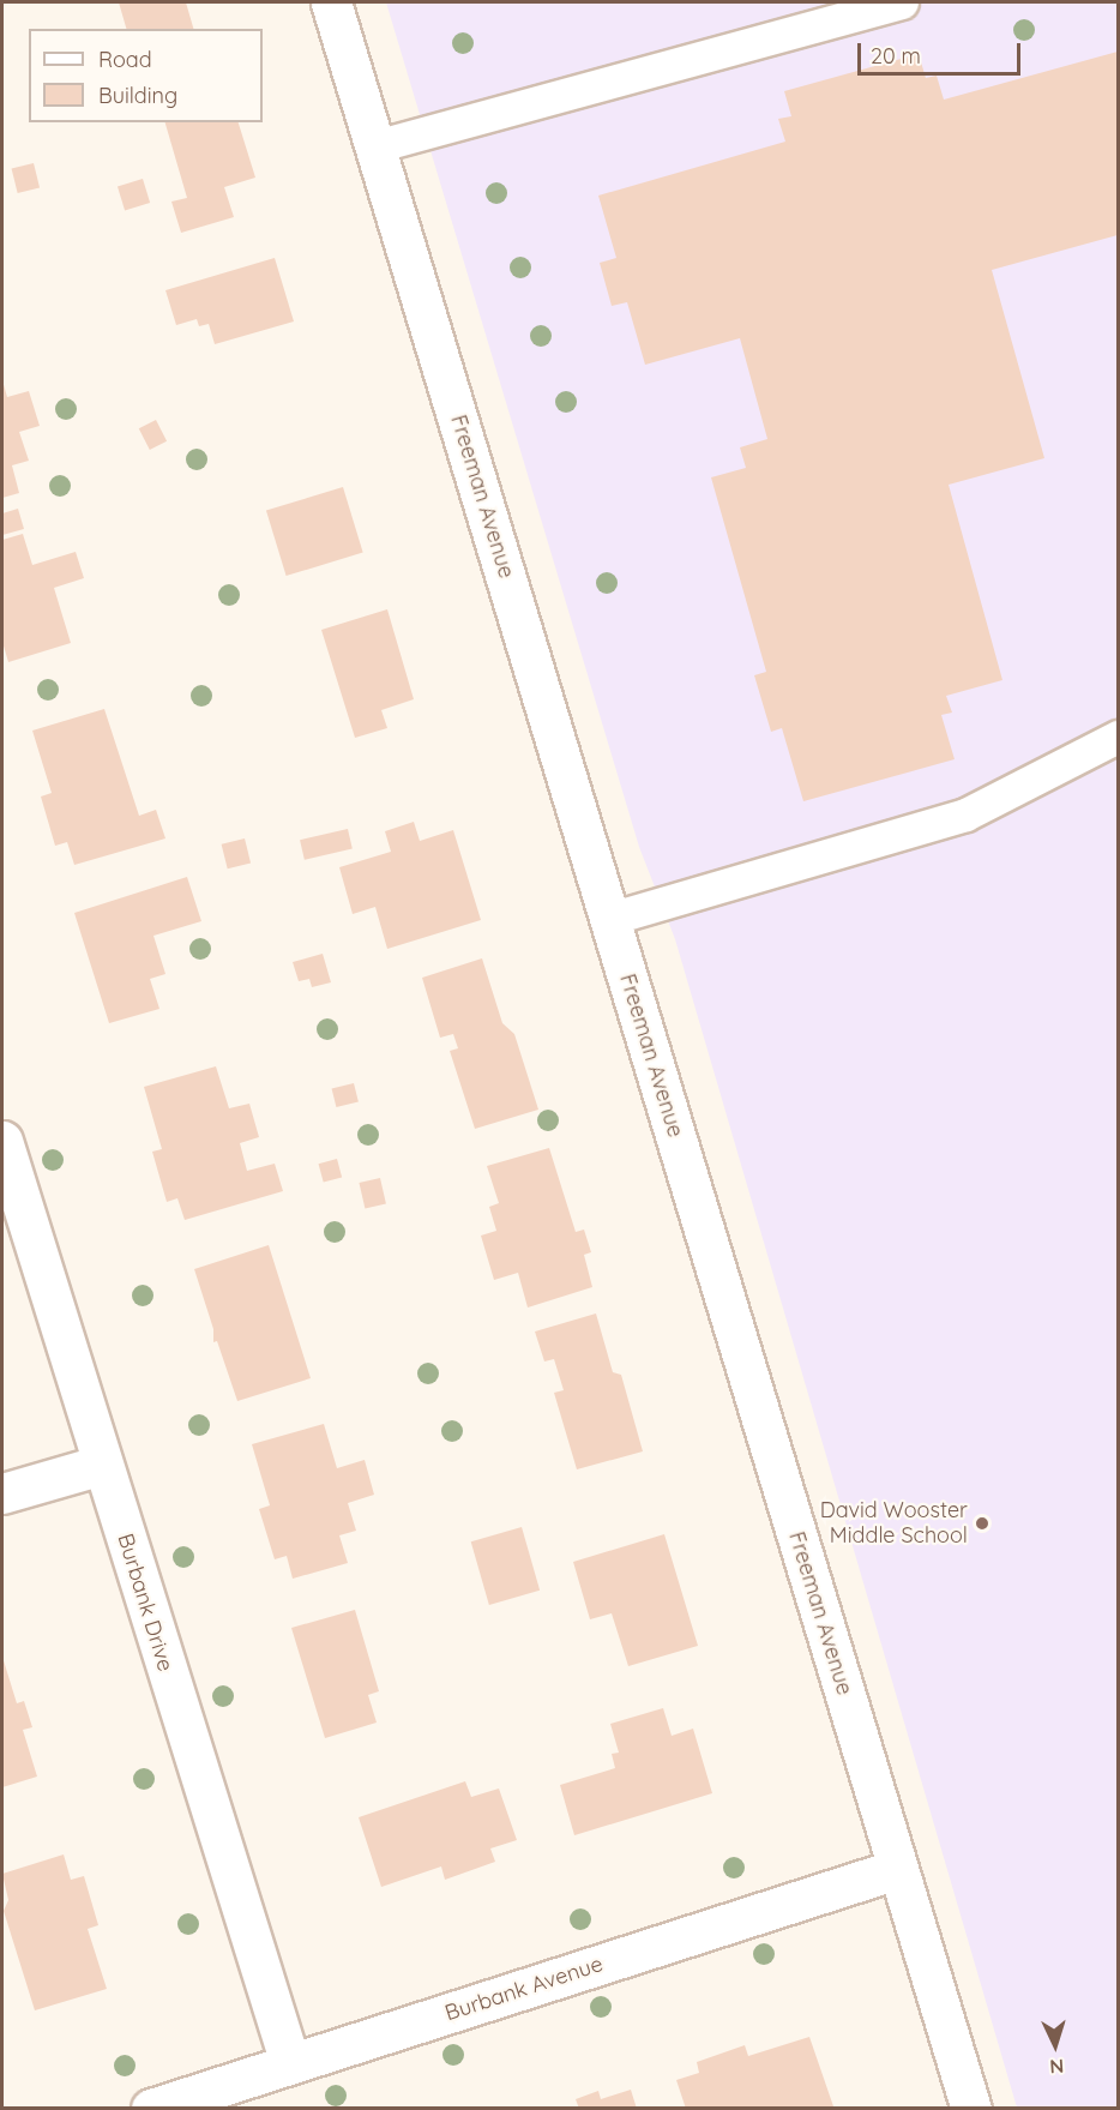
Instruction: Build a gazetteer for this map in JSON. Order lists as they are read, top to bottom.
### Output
{
  "streets": {
    "street": ["Freeman Avenue", "Burbank Drive", "Burbank Avenue"]
  },
  "crossings": [
    ["Freeman Avenue", "Burbank Avenue"],
    ["Burbank Drive", "Burbank Avenue"]
  ],
  "places": ["David Wooster Middle School"],
  "legend": ["Road", "Building"],
  "scale_bar": "20 m",
  "north": "bottom"
}
